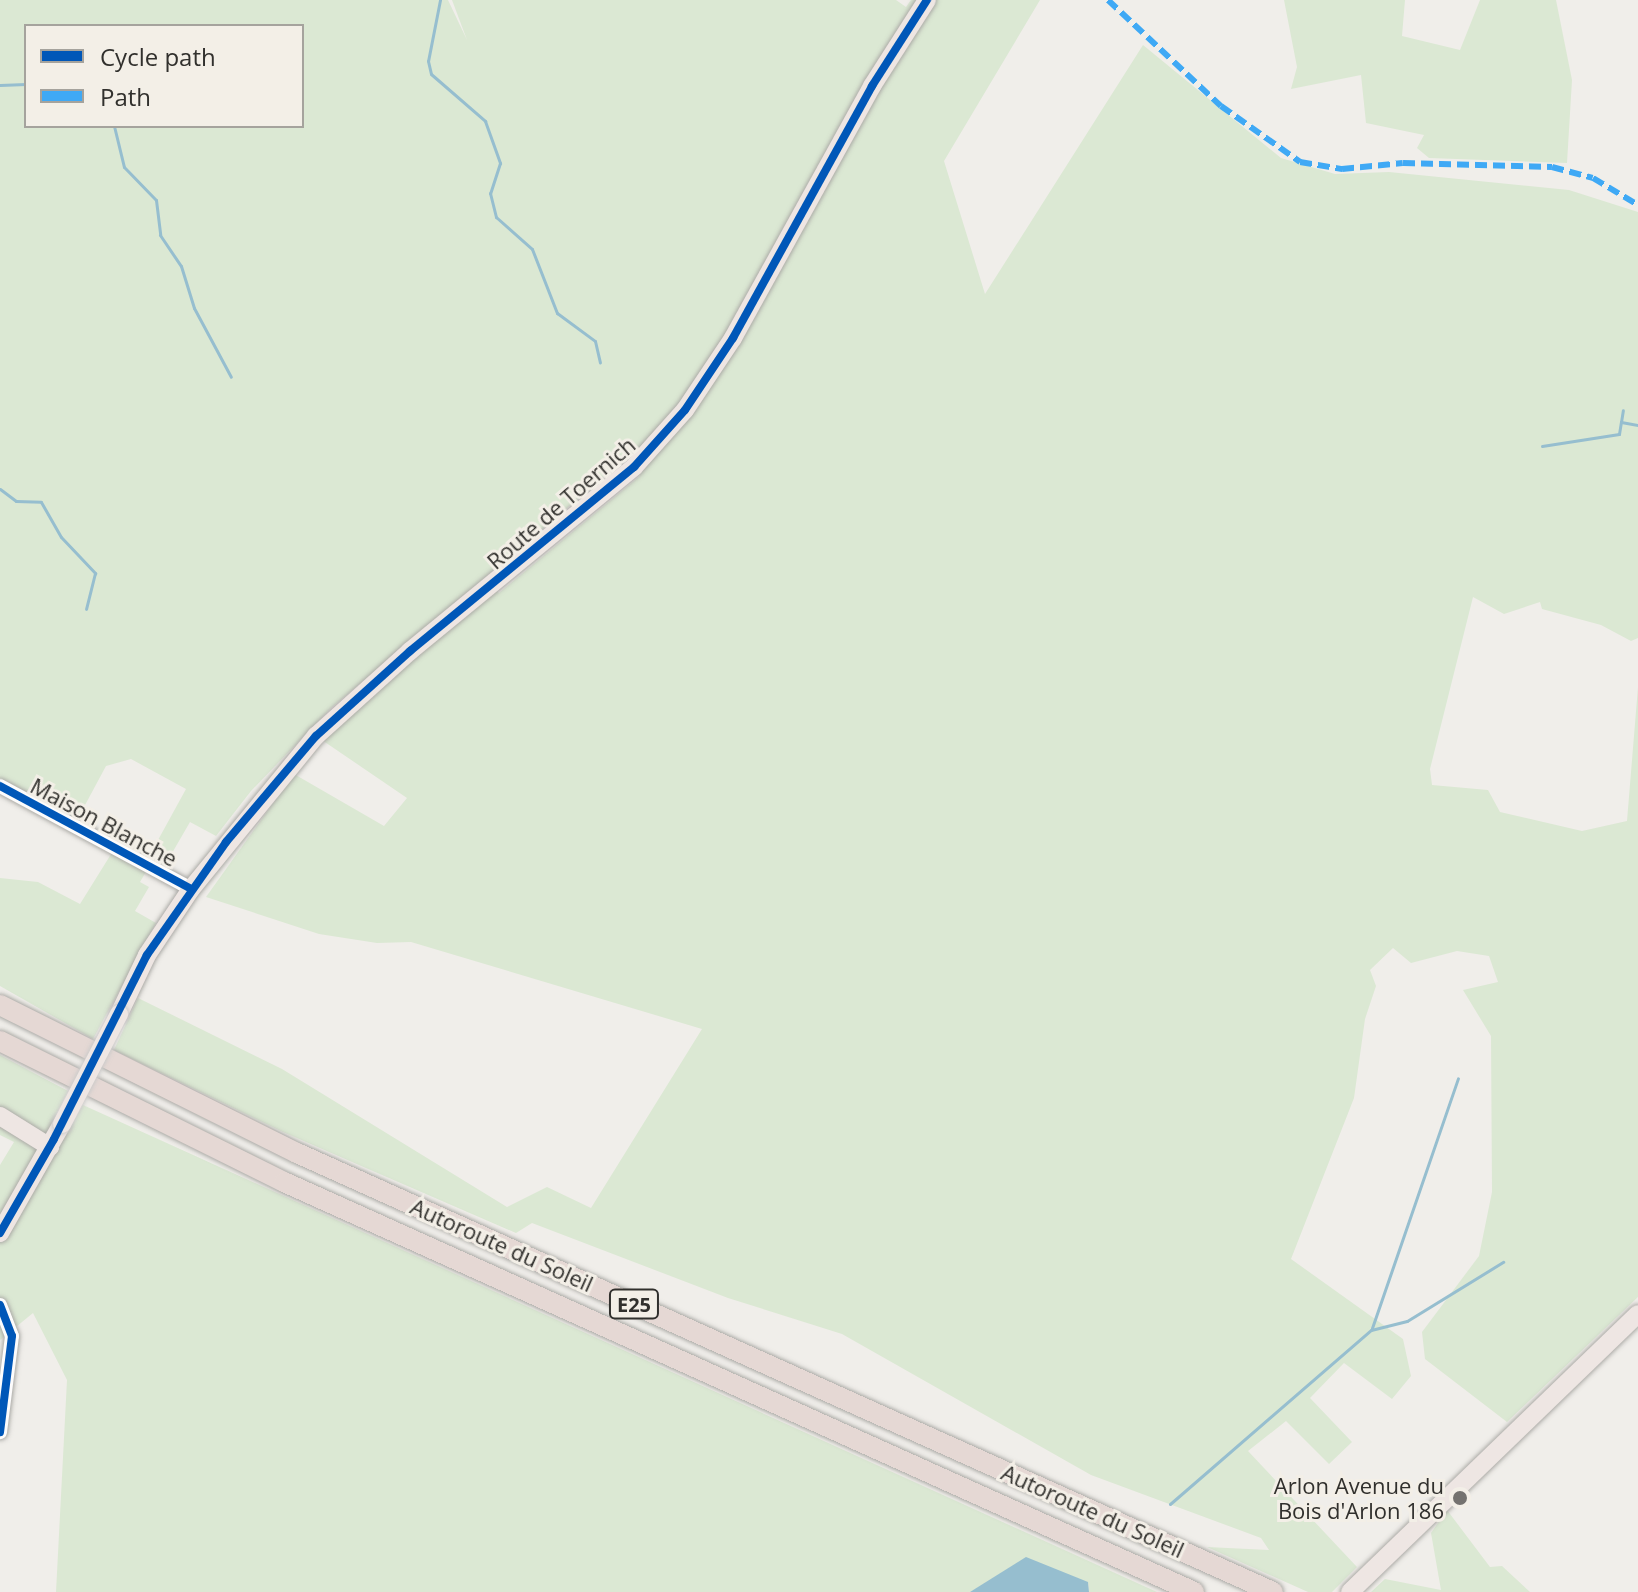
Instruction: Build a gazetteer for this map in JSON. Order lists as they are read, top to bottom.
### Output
{
  "streets": {
    "highway": ["Autoroute du Soleil", "E25"],
    "main road": ["Route de Toernich"],
    "street": ["Maison Blanche"]
  },
  "crossings": [
    ["Route de Toernich", "Maison Blanche"]
  ],
  "places": ["Arlon Avenue du Bois d'Arlon 186"],
  "legend": ["Cycle path", "Path"]
}
